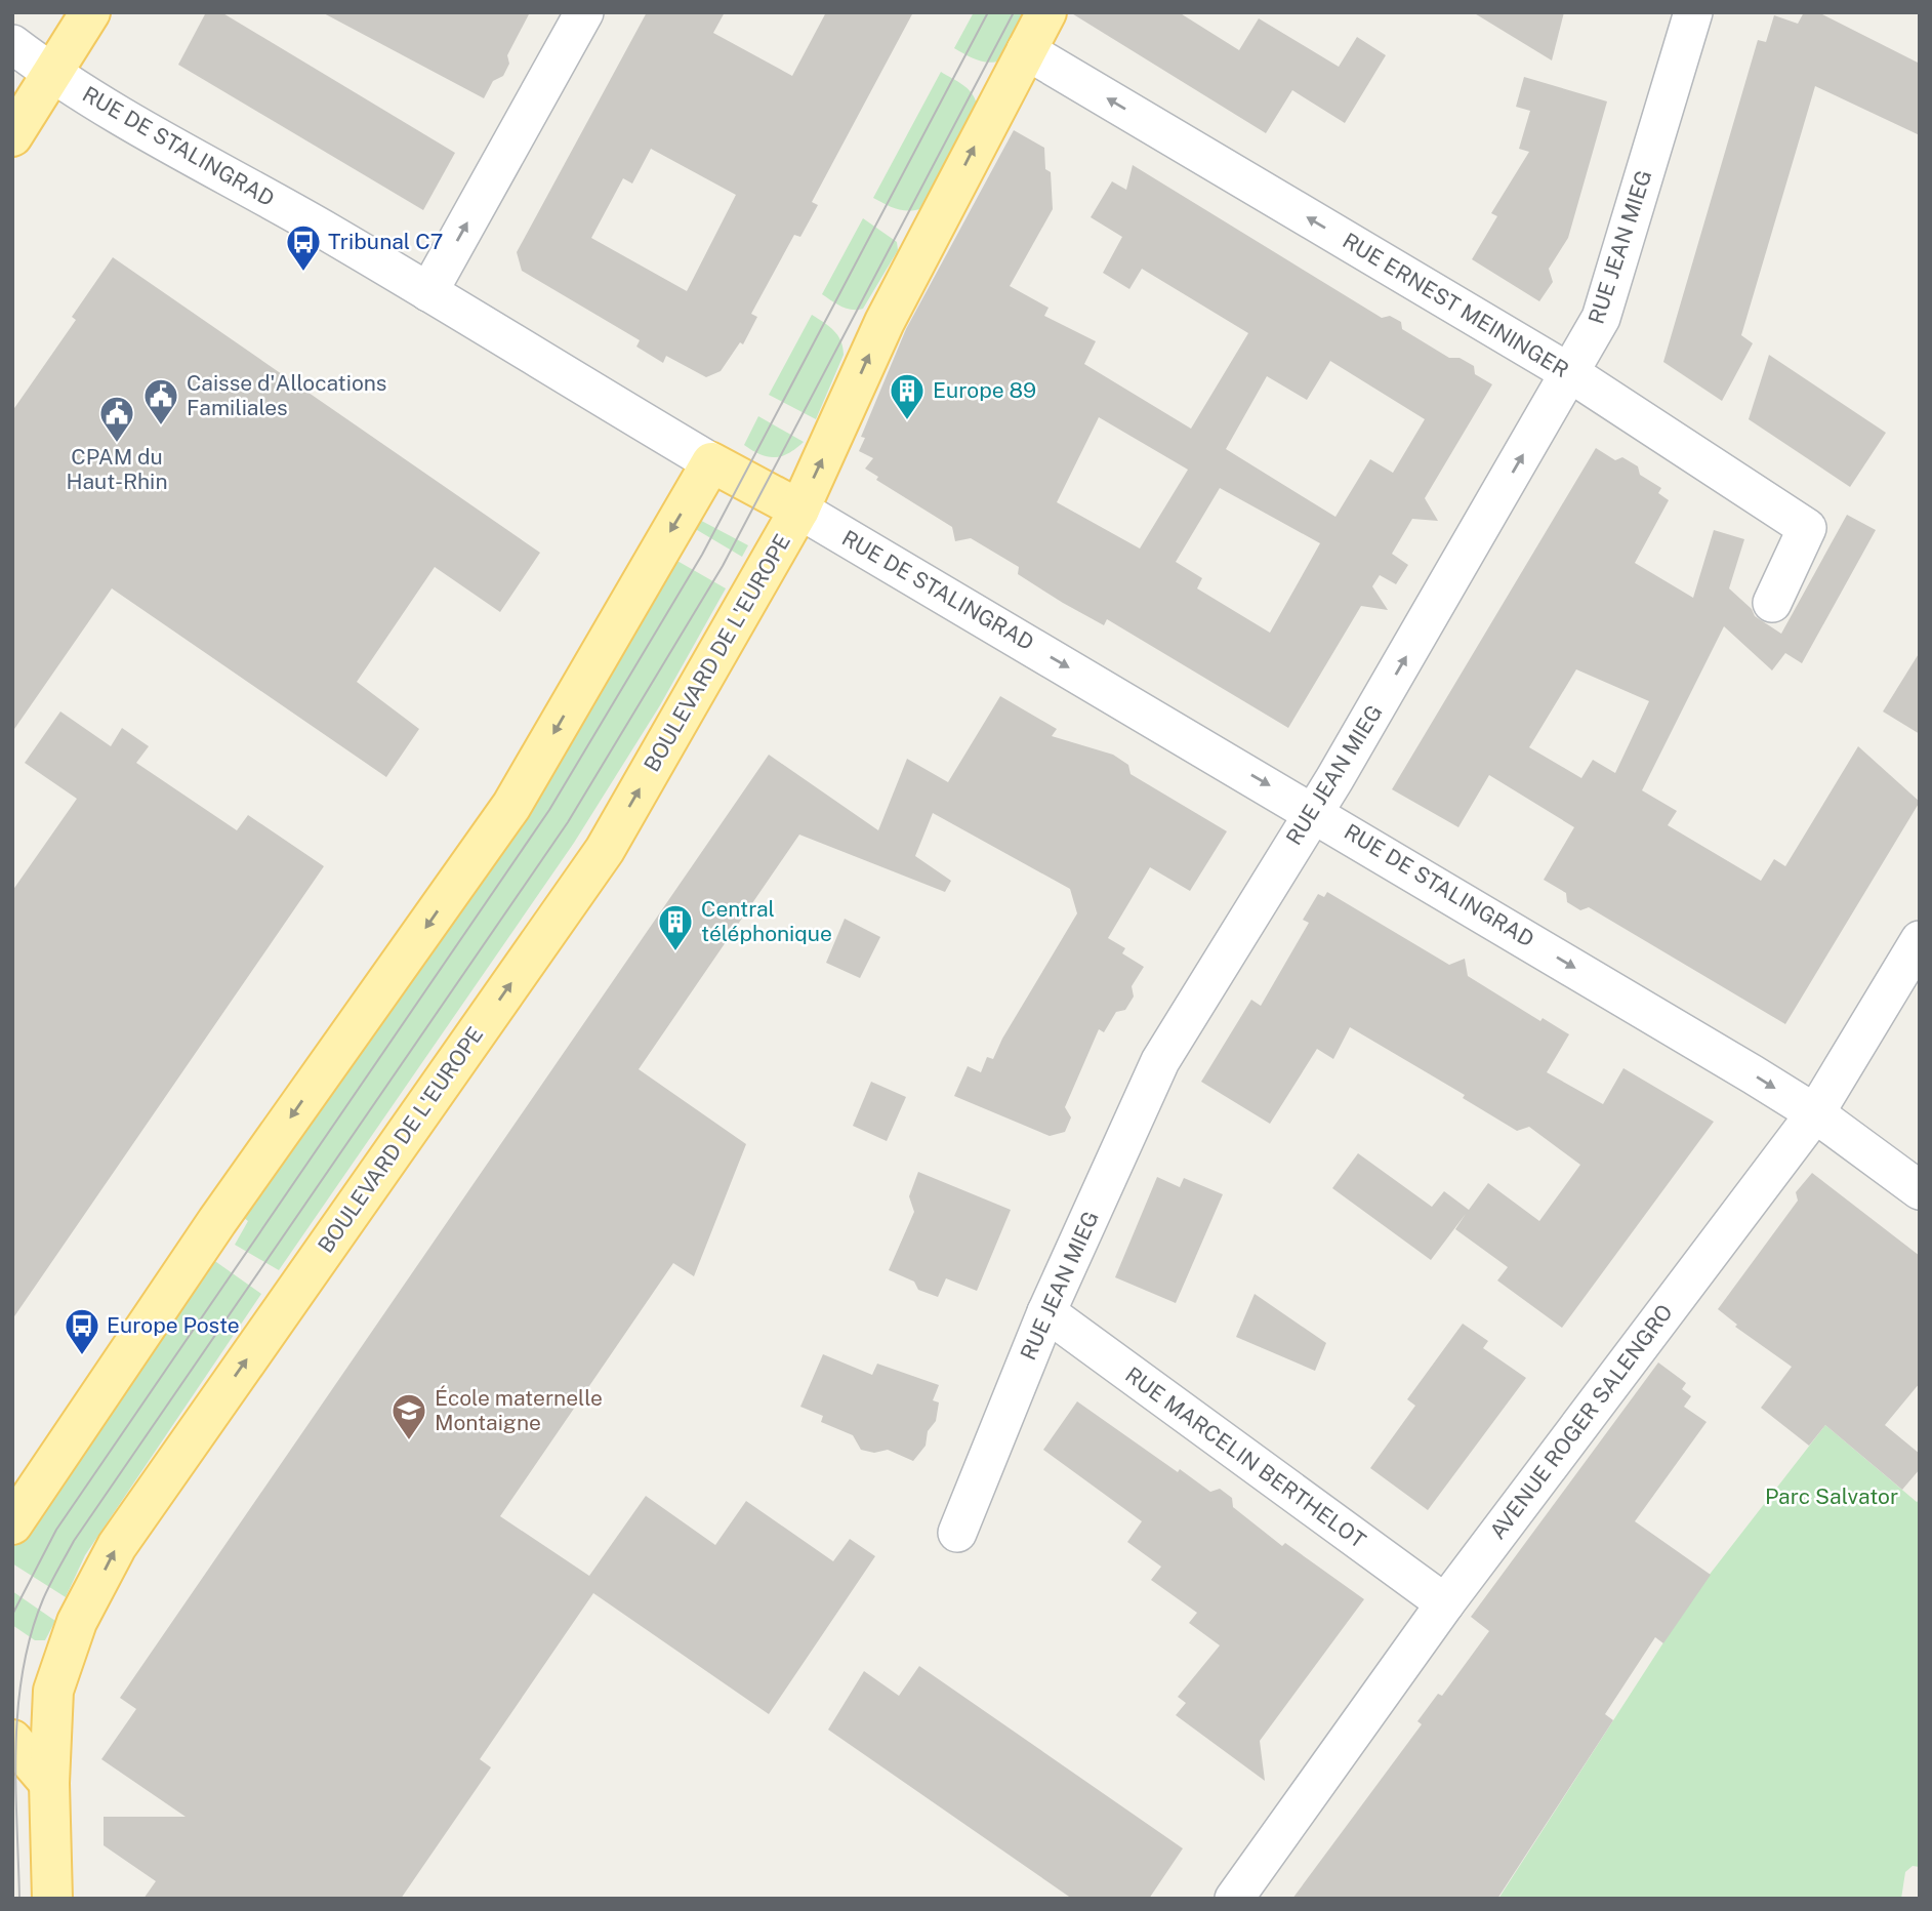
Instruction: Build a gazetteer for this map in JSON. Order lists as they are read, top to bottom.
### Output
{
  "streets": {
    "main road": ["BOULEVARD DE L'EUROPE"],
    "street": [
      "RUE DE STALINGRAD",
      "RUE JEAN MIEG",
      "RUE ERNEST MEININGER",
      "AVENUE ROGER SALENGRO",
      "RUE MARCELIN BERTHELOT"
    ]
  },
  "crossings": [
    ["RUE DE STALINGRAD", "RUE JEAN MIEG"],
    ["RUE DE STALINGRAD", "BOULEVARD DE L'EUROPE"],
    ["RUE DE STALINGRAD", "AVENUE ROGER SALENGRO"],
    ["RUE JEAN MIEG", "RUE ERNEST MEININGER"],
    ["RUE JEAN MIEG", "RUE MARCELIN BERTHELOT"],
    ["RUE ERNEST MEININGER", "BOULEVARD DE L'EUROPE"],
    ["AVENUE ROGER SALENGRO", "RUE MARCELIN BERTHELOT"]
  ],
  "one_way": ["RUE DE STALINGRAD", "RUE ERNEST MEININGER"],
  "parks": ["Parc Salvator"],
  "places": {
    "bus stop": ["Tribunal C7", "Europe Poste"],
    "building": ["Europe 89", "Central téléphonique"],
    "public building": ["Caisse d'Allocations Familiales", "CPAM du Haut-Rhin"],
    "school or university": ["École maternelle Montaigne"]
  }
}
